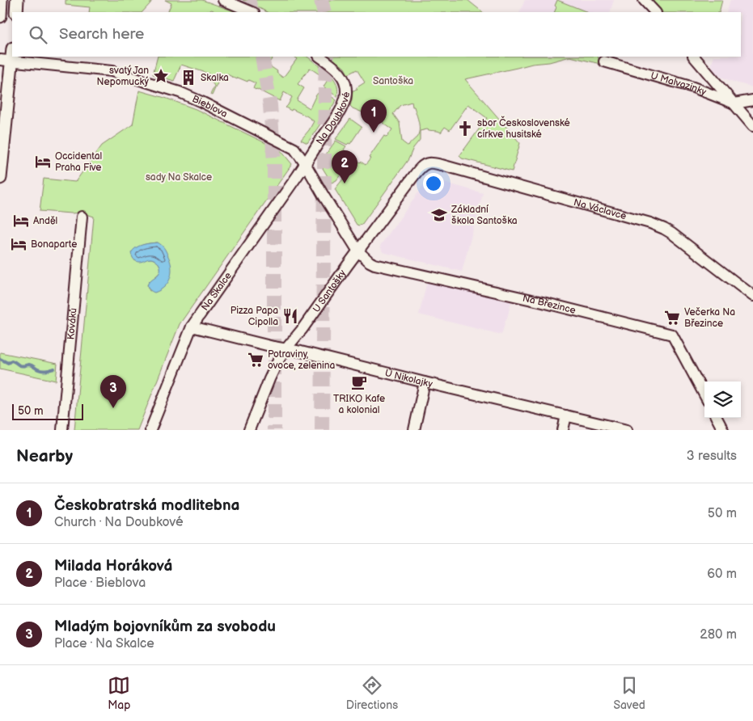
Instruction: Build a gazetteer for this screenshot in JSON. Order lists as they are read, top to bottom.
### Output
{
  "streets": {
    "street": [
      "U Malvazinky",
      "Bieblova",
      "Na Doubkové",
      "Na Václavce",
      "Na Skalce",
      "U Santošky",
      "Na Březince",
      "Kováků",
      "U Nikolajky"
    ]
  },
  "crossings": [
    ["Bieblova", "Na Doubkové"],
    ["Bieblova", "Na Skalce"],
    ["Bieblova", "U Santošky"],
    ["Bieblova", "Na Březince"],
    ["Na Doubkové", "Na Skalce"],
    ["Na Václavce", "U Santošky"],
    ["Na Skalce", "U Nikolajky"],
    ["U Santošky", "Na Březince"],
    ["U Santošky", "U Nikolajky"]
  ],
  "parks": ["Santoška", "sady Na Skalce"],
  "places": {
    "place": ["svatý Jan Nepomucký"],
    "building": ["Skalka"],
    "church": ["sbor Československé církve husitské"],
    "hotel": ["Occidental Praha Five", "Anděl", "Bonaparte"],
    "school or university": ["Základní škola Santoška"],
    "restaurant": ["Pizza Papa Cipolla"],
    "supermarket": ["Večerka Na Březince", "Potraviny, ovoce, zelenina"],
    "cafe": ["TRIKO Kafe a kolonial"]
  },
  "scale_bar": "50 m",
  "page": {
    "search": "Search here",
    "pins": ["1", "2", "3"],
    "scale": "50 m",
    "heading": ["Nearby", "3 results"],
    "list": [
      {
        "mark": "1",
        "name": "Českobratrská modlitebna",
        "note": "Church · Na Doubkové",
        "value": "50 m"
      },
      {
        "mark": "2",
        "name": "Milada Horáková",
        "note": "Place · Bieblova",
        "value": "60 m"
      },
      {
        "mark": "3",
        "name": "Mladým bojovníkům za svobodu",
        "note": "Place · Na Skalce",
        "value": "280 m"
      }
    ],
    "nav": ["Map", "Directions", "Saved"]
  }
}
